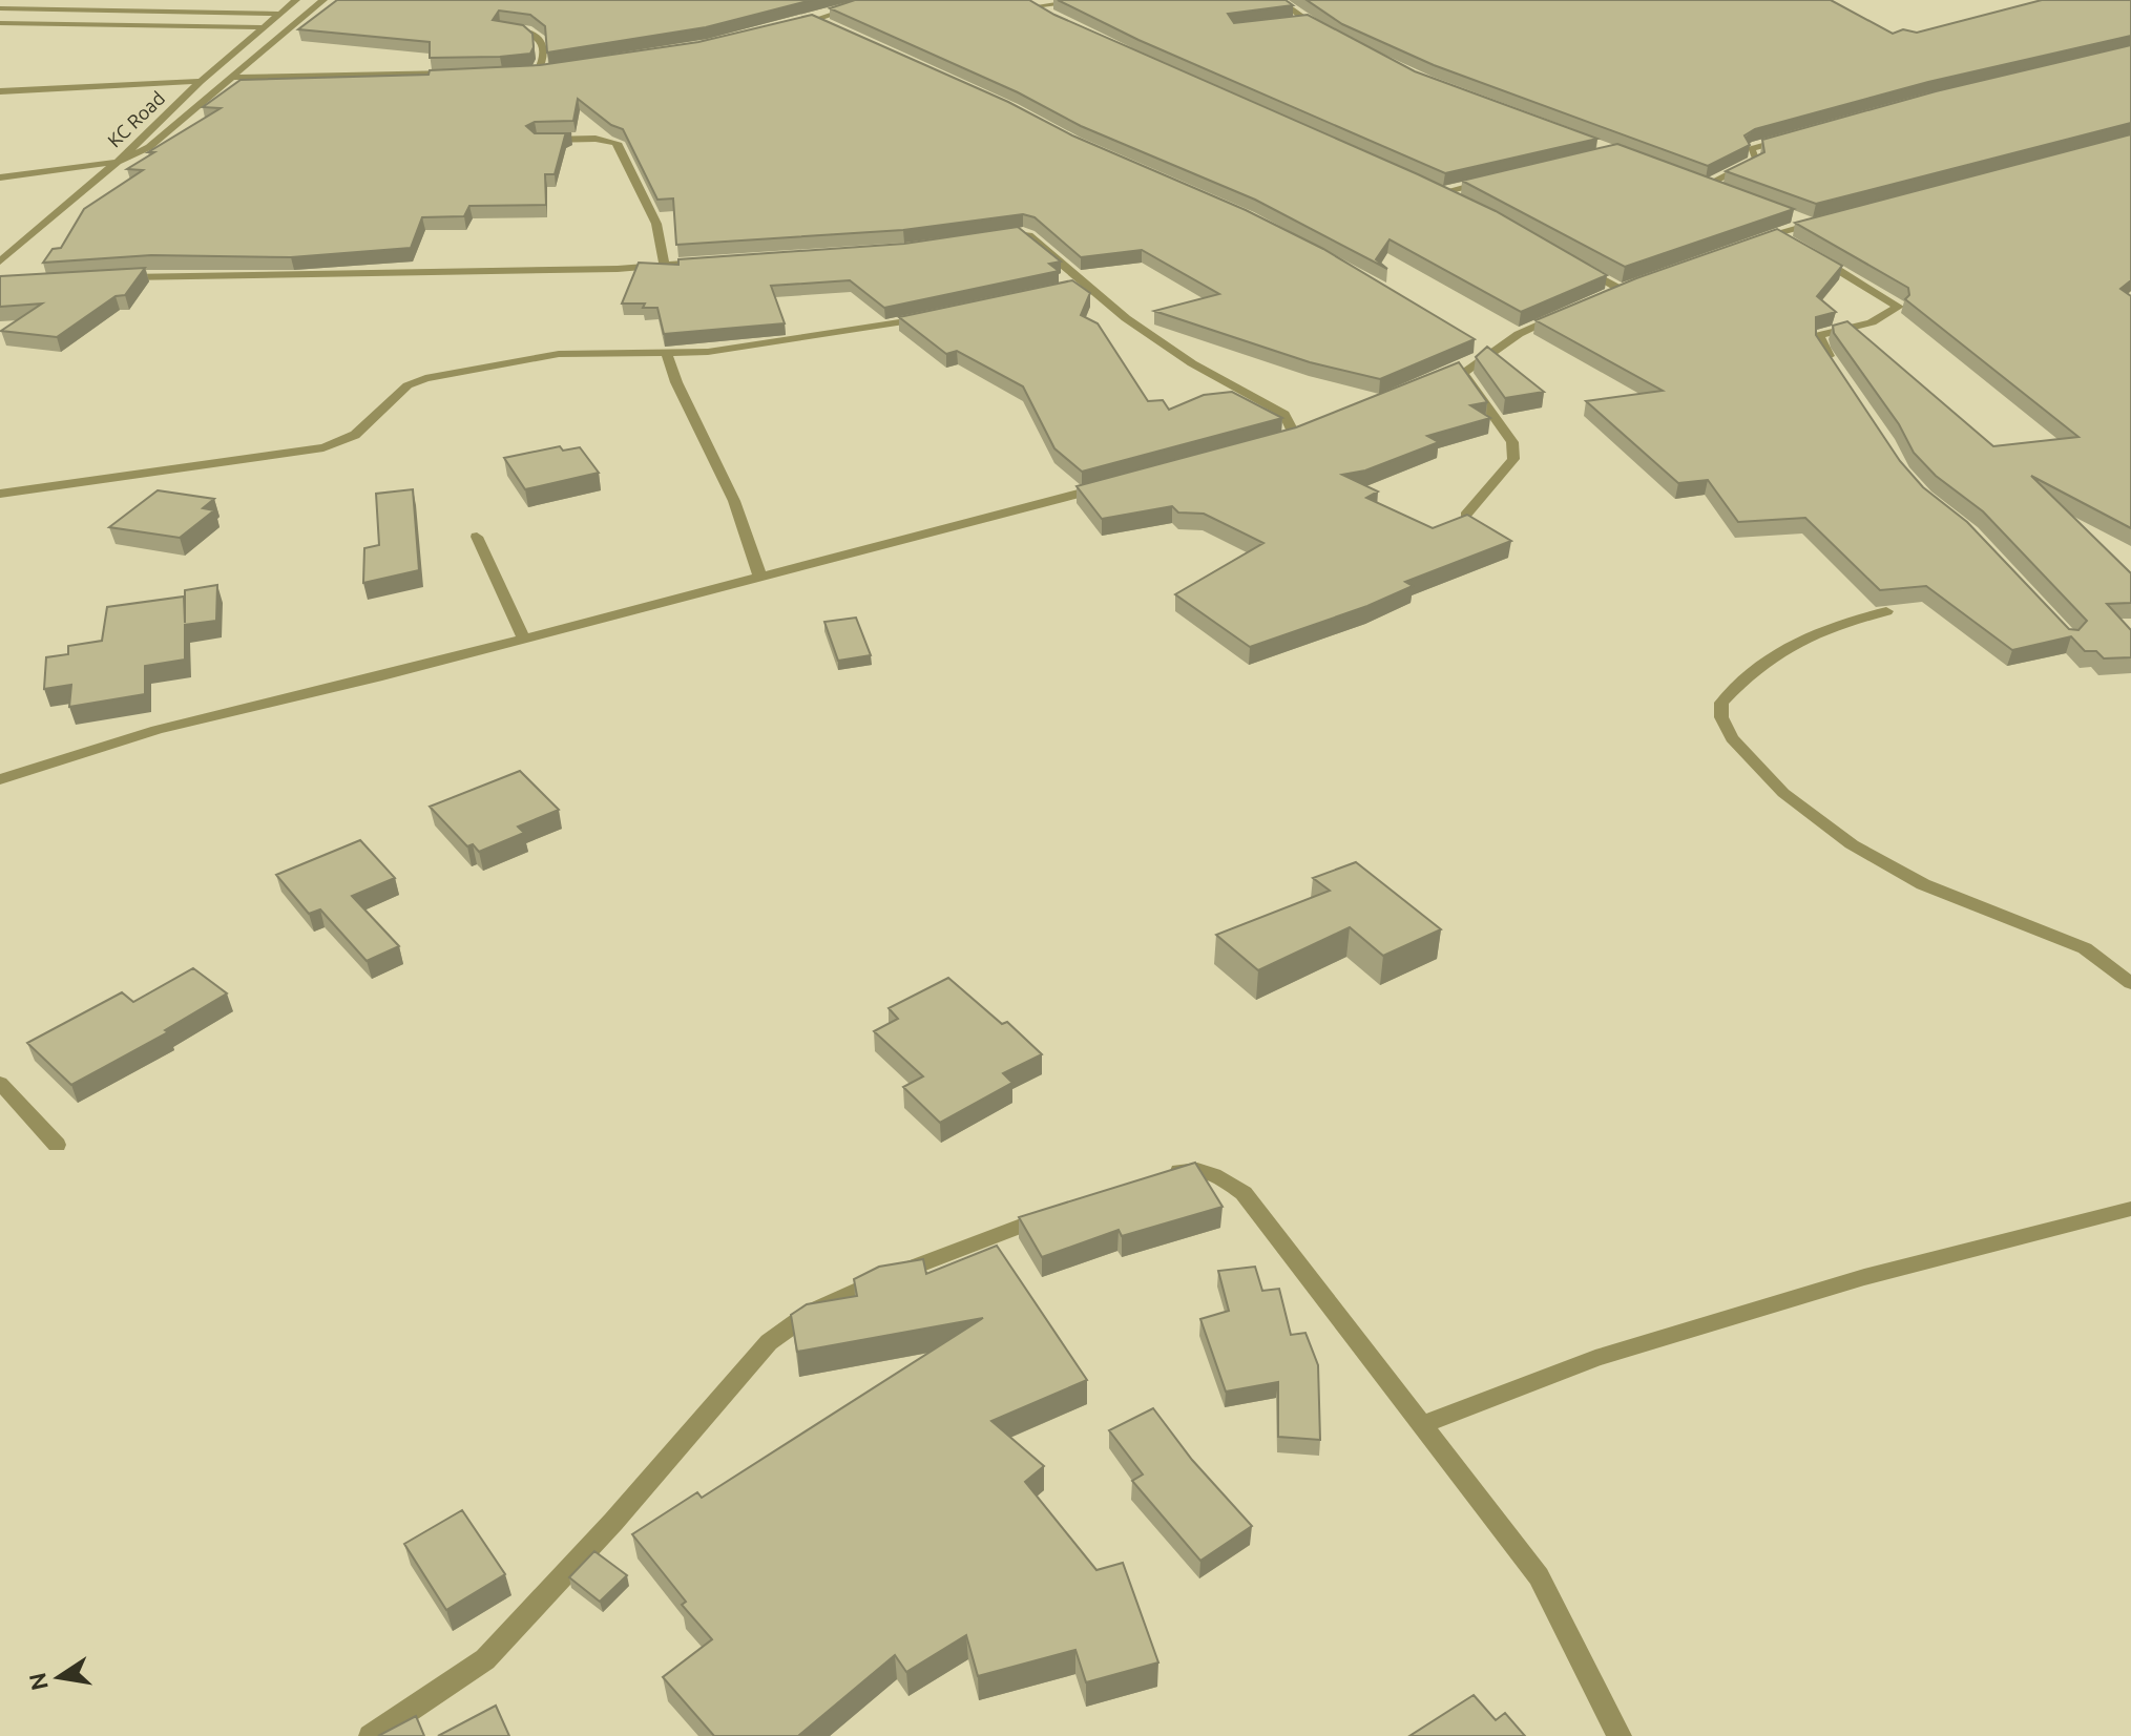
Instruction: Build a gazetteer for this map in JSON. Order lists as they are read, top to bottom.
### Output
{
  "streets": {
    "street": ["KC Road"]
  },
  "north": "left"
}
